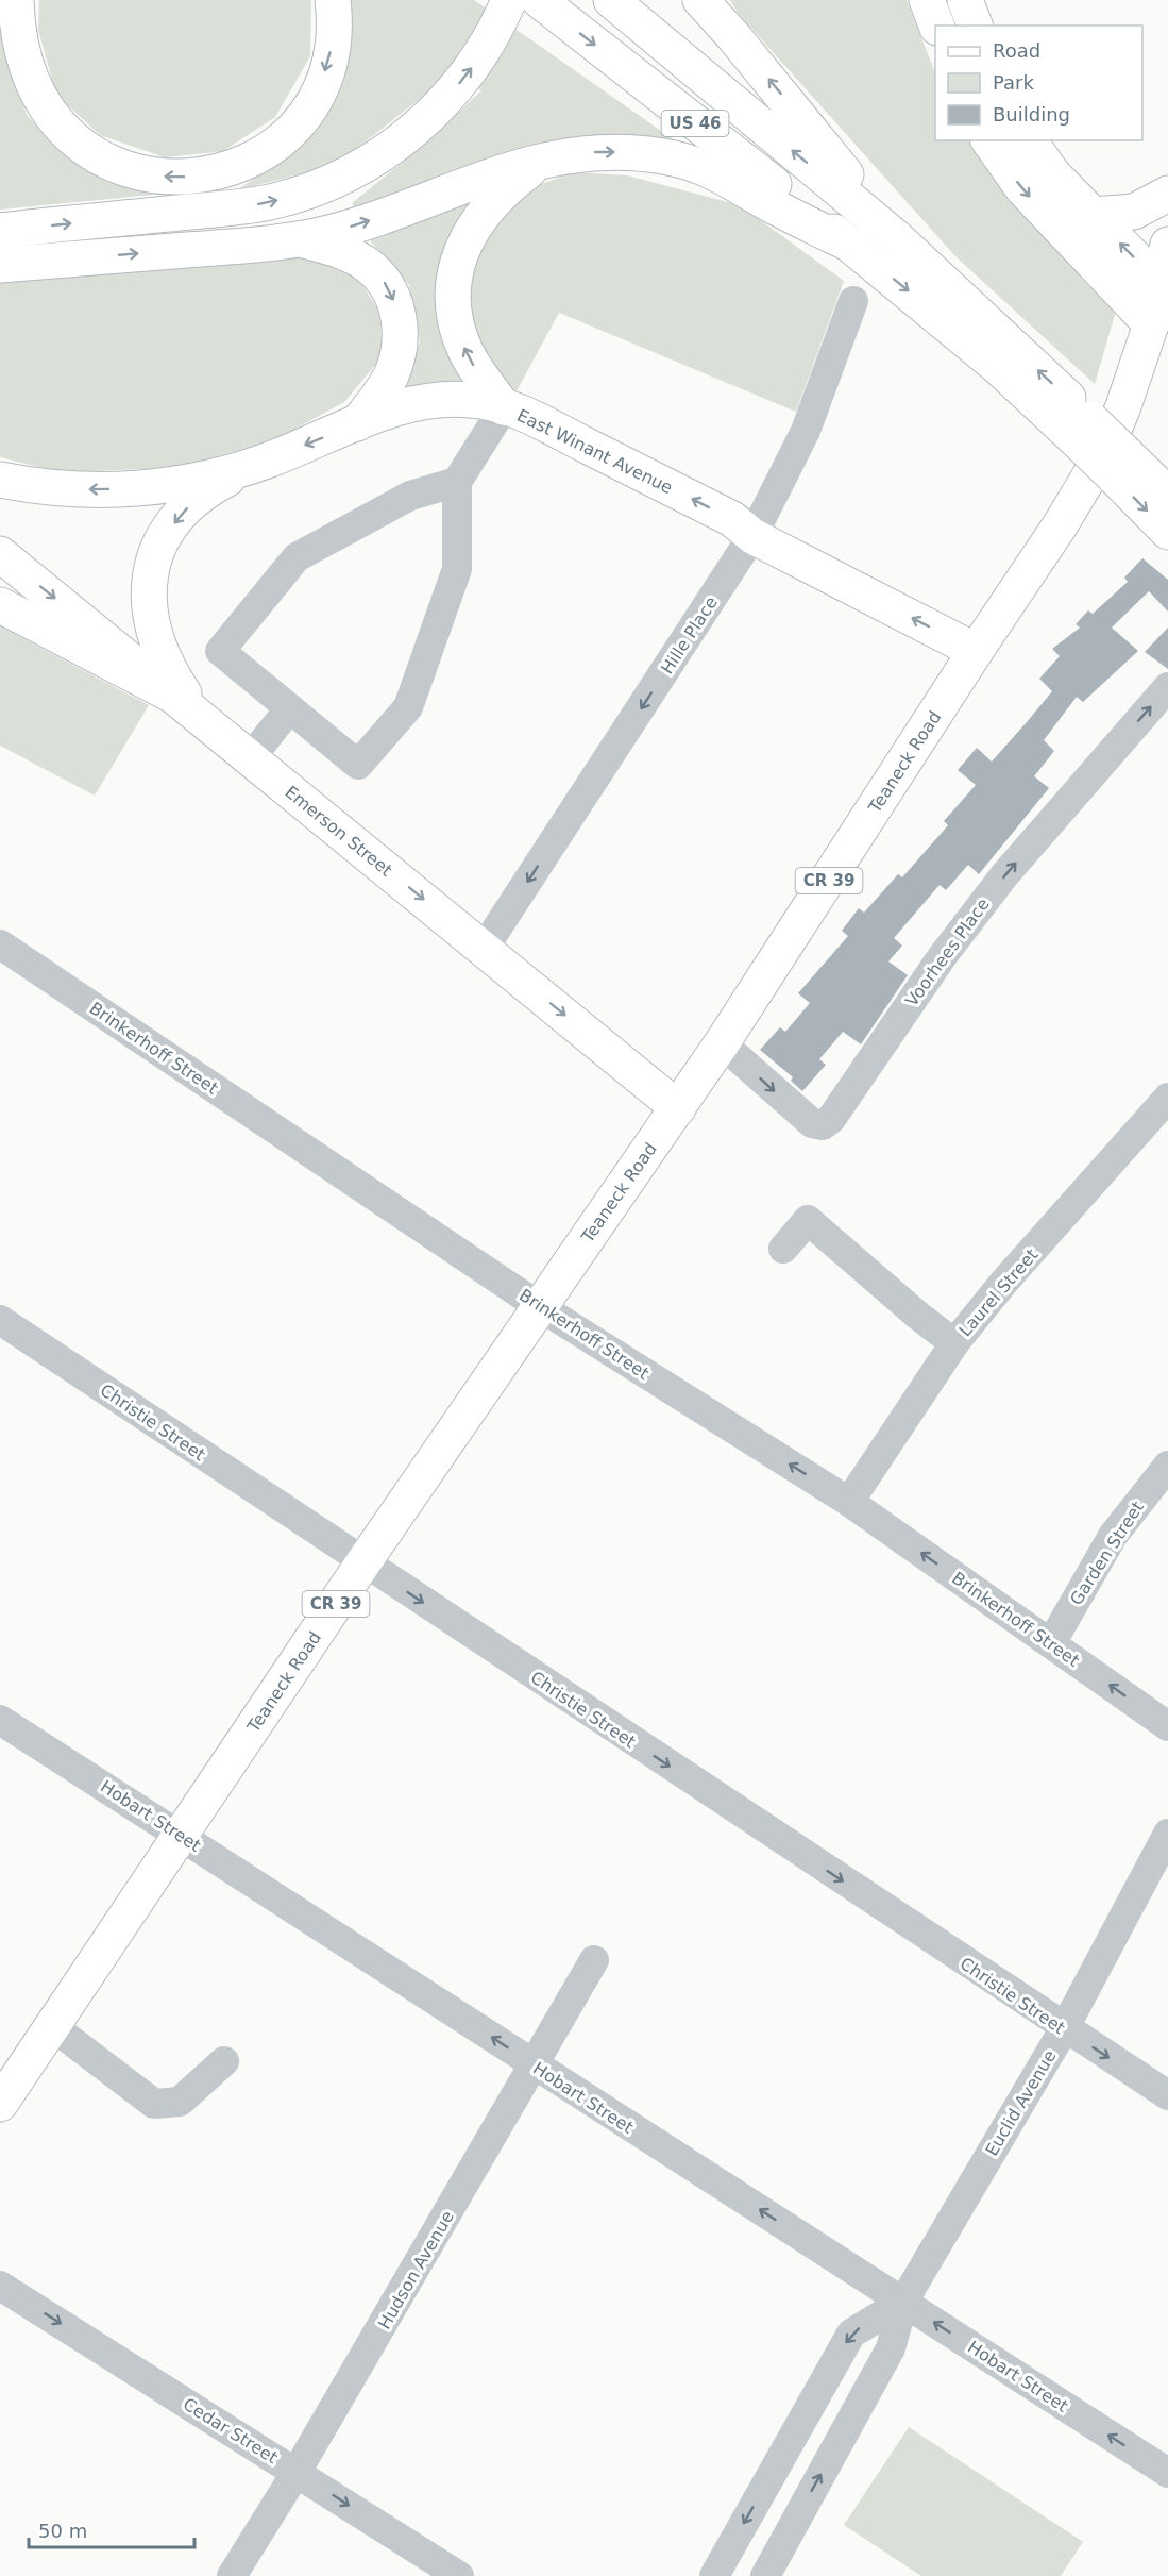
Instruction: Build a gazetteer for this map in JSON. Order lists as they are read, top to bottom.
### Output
{
  "streets": {
    "main road": [
      "US 46",
      "East Winant Avenue",
      "Teaneck Road",
      "Emerson Street",
      "CR 39"
    ],
    "street": [
      "Hille Place",
      "Voorhees Place",
      "Brinkerhoff Street",
      "Laurel Street",
      "Christie Street",
      "Garden Street",
      "Hobart Street",
      "Euclid Avenue",
      "Hudson Avenue",
      "Cedar Street"
    ]
  },
  "crossings": [
    ["East Winant Avenue", "Hille Place"],
    ["East Winant Avenue", "Teaneck Road"],
    ["Hille Place", "Emerson Street"],
    ["Teaneck Road", "Emerson Street"],
    ["Teaneck Road", "Voorhees Place"],
    ["Teaneck Road", "Brinkerhoff Street"],
    ["Teaneck Road", "Christie Street"],
    ["Teaneck Road", "Hobart Street"],
    ["Brinkerhoff Street", "Laurel Street"],
    ["Brinkerhoff Street", "Garden Street"],
    ["Christie Street", "Euclid Avenue"],
    ["Hobart Street", "Euclid Avenue"],
    ["Hobart Street", "Hudson Avenue"],
    ["Hudson Avenue", "Cedar Street"]
  ],
  "one_way": [
    "Hille Place",
    "Emerson Street",
    "Voorhees Place",
    "Brinkerhoff Street",
    "Christie Street",
    "Hobart Street",
    "Cedar Street"
  ],
  "legend": ["Road", "Park", "Building"],
  "scale_bar": "50 m"
}
